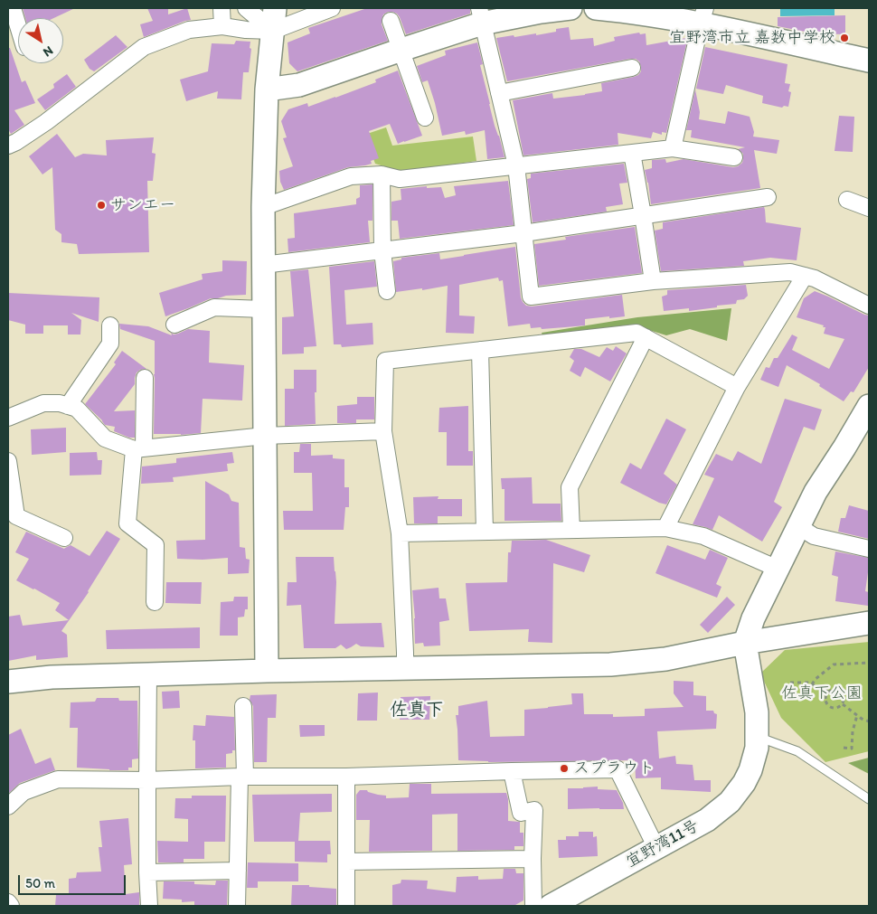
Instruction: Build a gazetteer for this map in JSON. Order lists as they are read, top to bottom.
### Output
{
  "streets": {
    "street": ["宜野湾11号"]
  },
  "districts": ["佐真下"],
  "parks": ["佐真下公園"],
  "places": ["宜野湾市立 嘉数中学校", "サンエー", "スプラウト"],
  "scale_bar": "50 m",
  "north": "bottom right"
}
